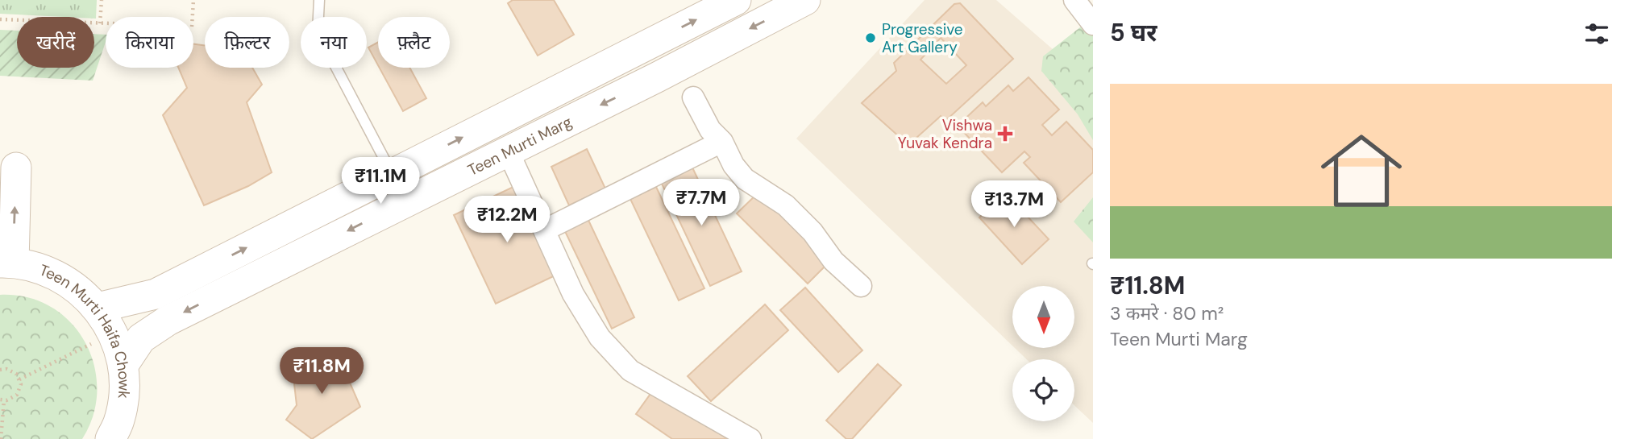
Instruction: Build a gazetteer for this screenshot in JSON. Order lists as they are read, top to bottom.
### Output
{
  "streets": {
    "main road": ["Teen Murti Marg", "Teen Murti Haifa Chowk"]
  },
  "crossings": [
    ["Teen Murti Marg", "Teen Murti Haifa Chowk"]
  ],
  "places": {
    "other": ["Progressive Art Gallery"],
    "health": ["Vishwa Yuvak Kendra"]
  },
  "north": "bottom",
  "page": {
    "heading": "5 घर",
    "chip": [
      "खरीदें",
      "किराया",
      "फ़िल्टर",
      "नया",
      "फ़्लैट"
    ],
    "list": [
      {
        "name": "₹11.8M",
        "note": "3 कमरे · 80 m² · Teen Murti Marg"
      }
    ],
    "price": [
      "₹11.1M",
      "₹7.7M",
      "₹13.7M",
      "₹12.2M",
      "₹11.8M"
    ]
  }
}
